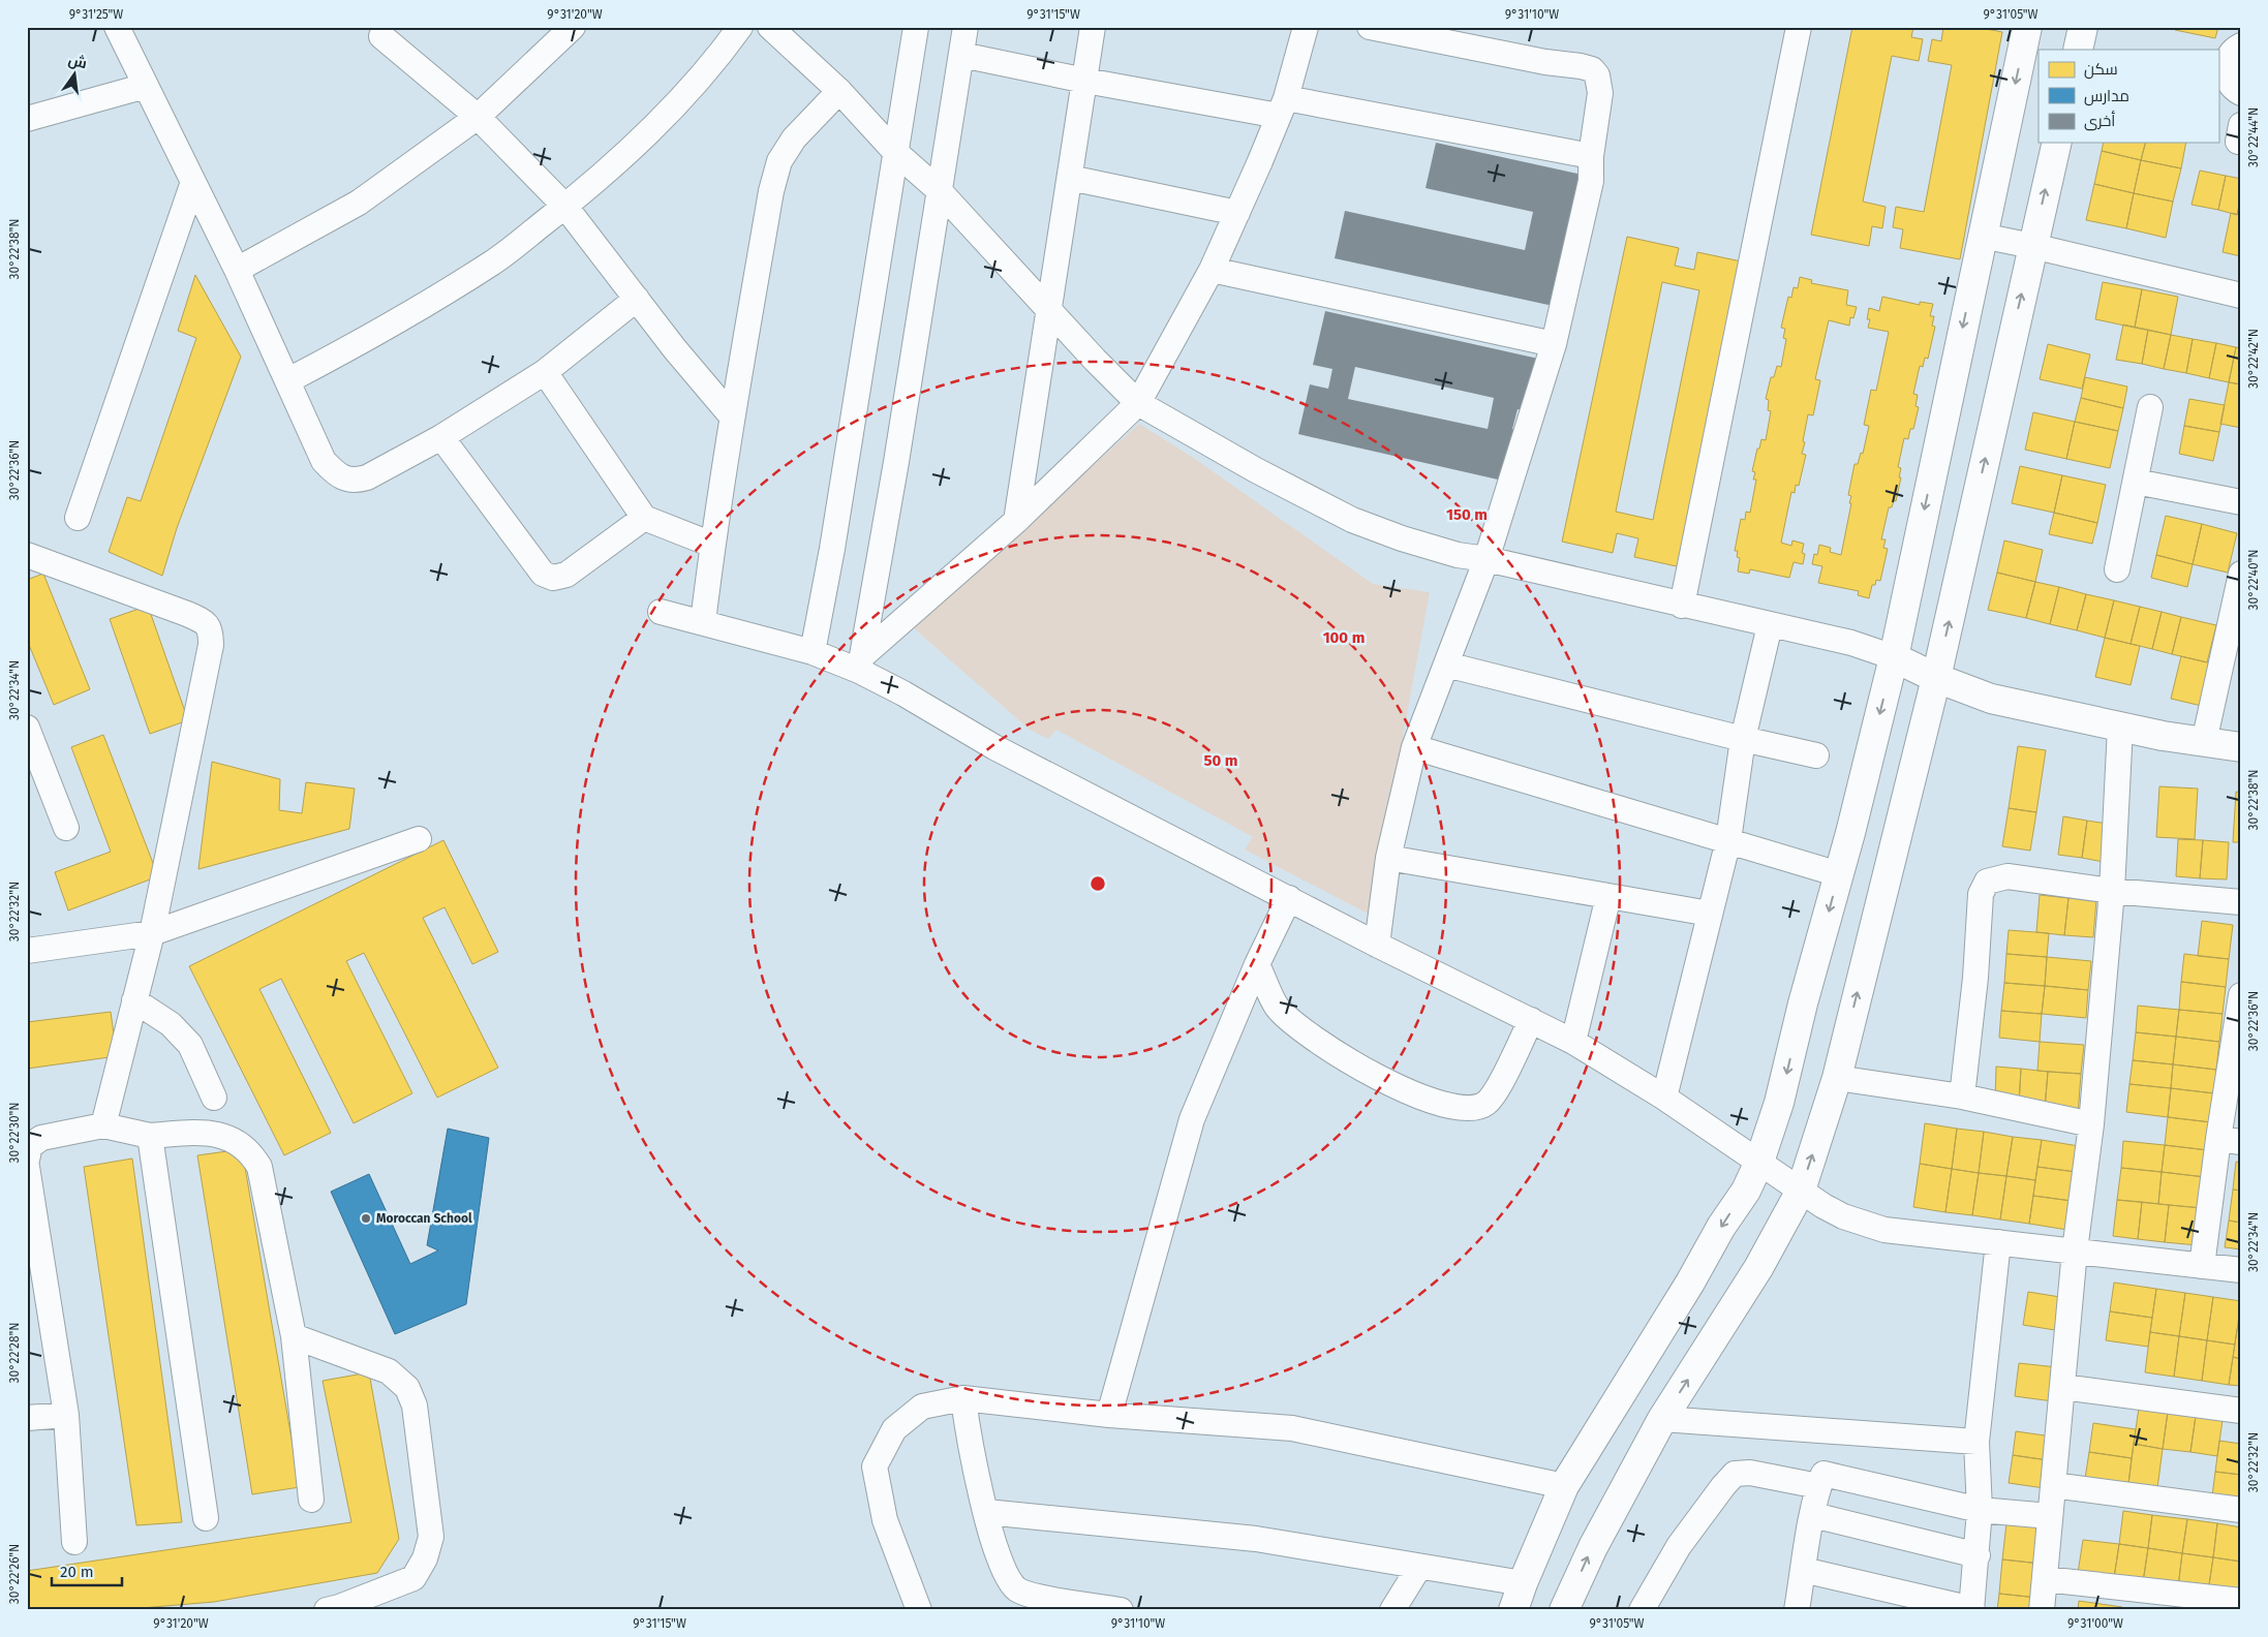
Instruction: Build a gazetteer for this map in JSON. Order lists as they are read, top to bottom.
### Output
{
  "places": ["Moroccan School"],
  "legend": ["سكن", "مدارس", "أخرى"],
  "scale_bar": "20 m",
  "north": "top",
  "coordinates": [
    "9°31'25\"W",
    "9°31'20\"W",
    "9°31'15\"W",
    "9°31'10\"W",
    "9°31'05\"W",
    "30°22'44\"N",
    "30°22'38\"N",
    "30°22'42\"N",
    "30°22'36\"N",
    "30°22'40\"N",
    "30°22'34\"N",
    "30°22'32\"N",
    "30°22'30\"N",
    "30°22'28\"N",
    "30°22'26\"N",
    "9°31'00\"W"
  ],
  "rings": ["150 m", "100 m", "50 m"]
}
